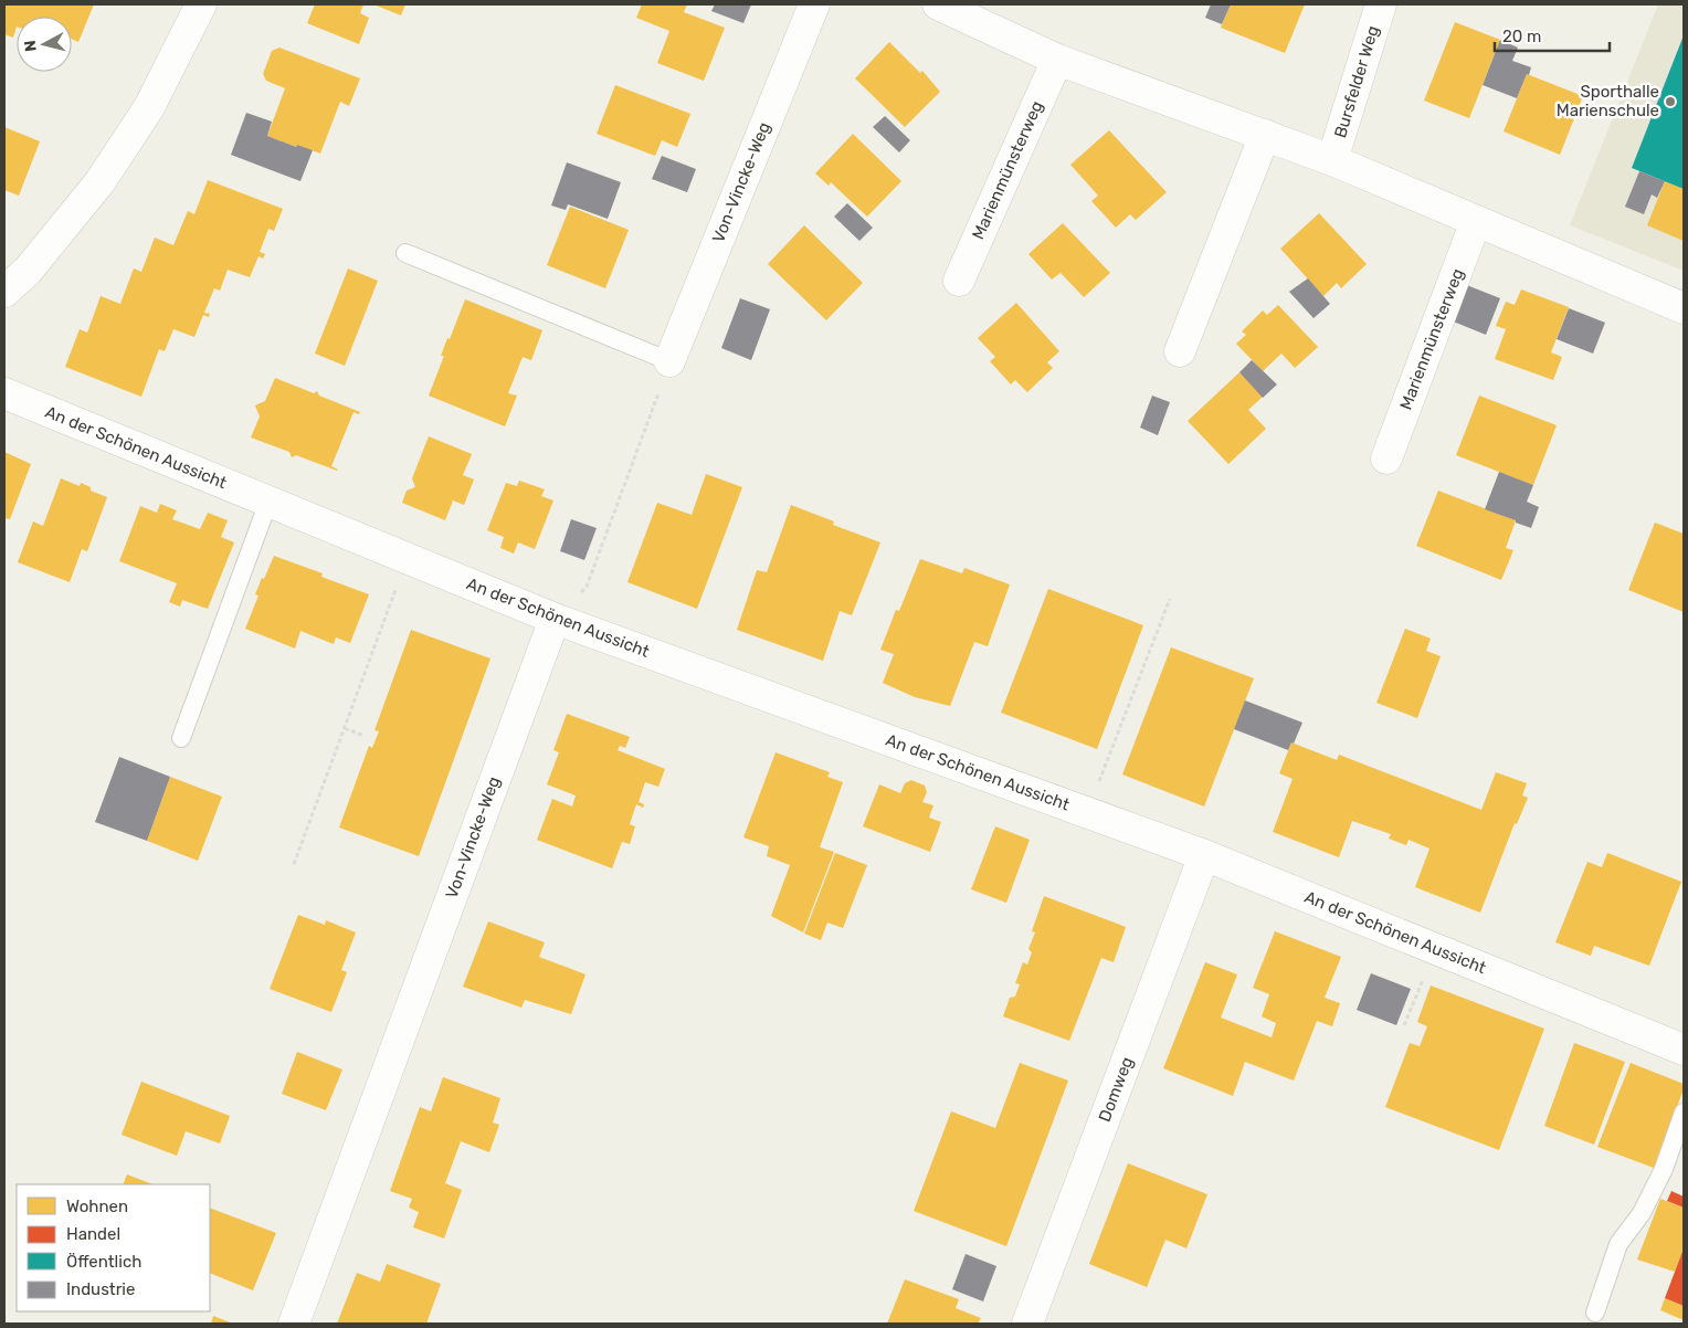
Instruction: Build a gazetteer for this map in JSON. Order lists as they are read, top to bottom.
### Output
{
  "streets": {
    "street": [
      "Bursfelder Weg",
      "Marienmünsterweg",
      "Von-Vincke-Weg",
      "An der Schönen Aussicht",
      "Domweg"
    ]
  },
  "crossings": [
    ["Von-Vincke-Weg", "An der Schönen Aussicht"],
    ["An der Schönen Aussicht", "Domweg"]
  ],
  "places": ["Sporthalle Marienschule"],
  "legend": [
    "Wohnen",
    "Handel",
    "Öffentlich",
    "Industrie"
  ],
  "scale_bar": "20 m",
  "north": "left"
}
